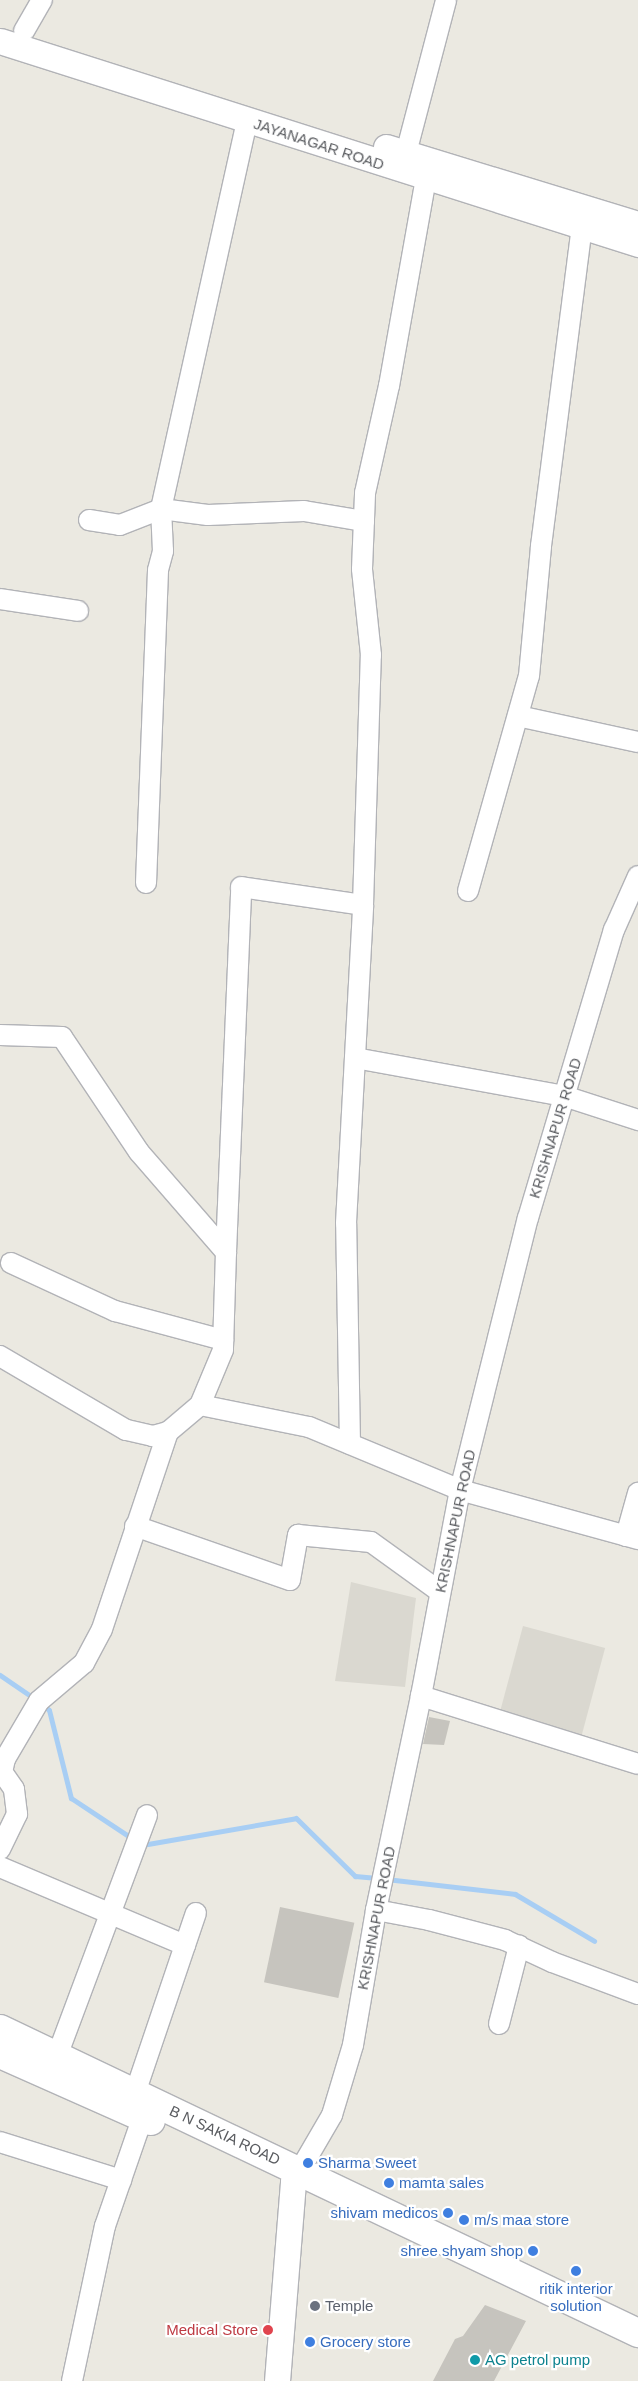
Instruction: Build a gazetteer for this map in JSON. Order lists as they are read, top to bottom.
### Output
{
  "streets": {
    "main road": ["B N SAKIA ROAD"],
    "street": ["JAYANAGAR ROAD", "KRISHNAPUR ROAD"]
  },
  "crossings": [
    ["KRISHNAPUR ROAD", "B N SAKIA ROAD"]
  ],
  "places": [
    "Sharma Sweet",
    "mamta sales",
    "shivam medicos",
    "m/s maa store",
    "shree shyam shop",
    "ritik interior solution",
    "Temple",
    "Medical Store",
    "Grocery store",
    "AG petrol pump"
  ]
}
